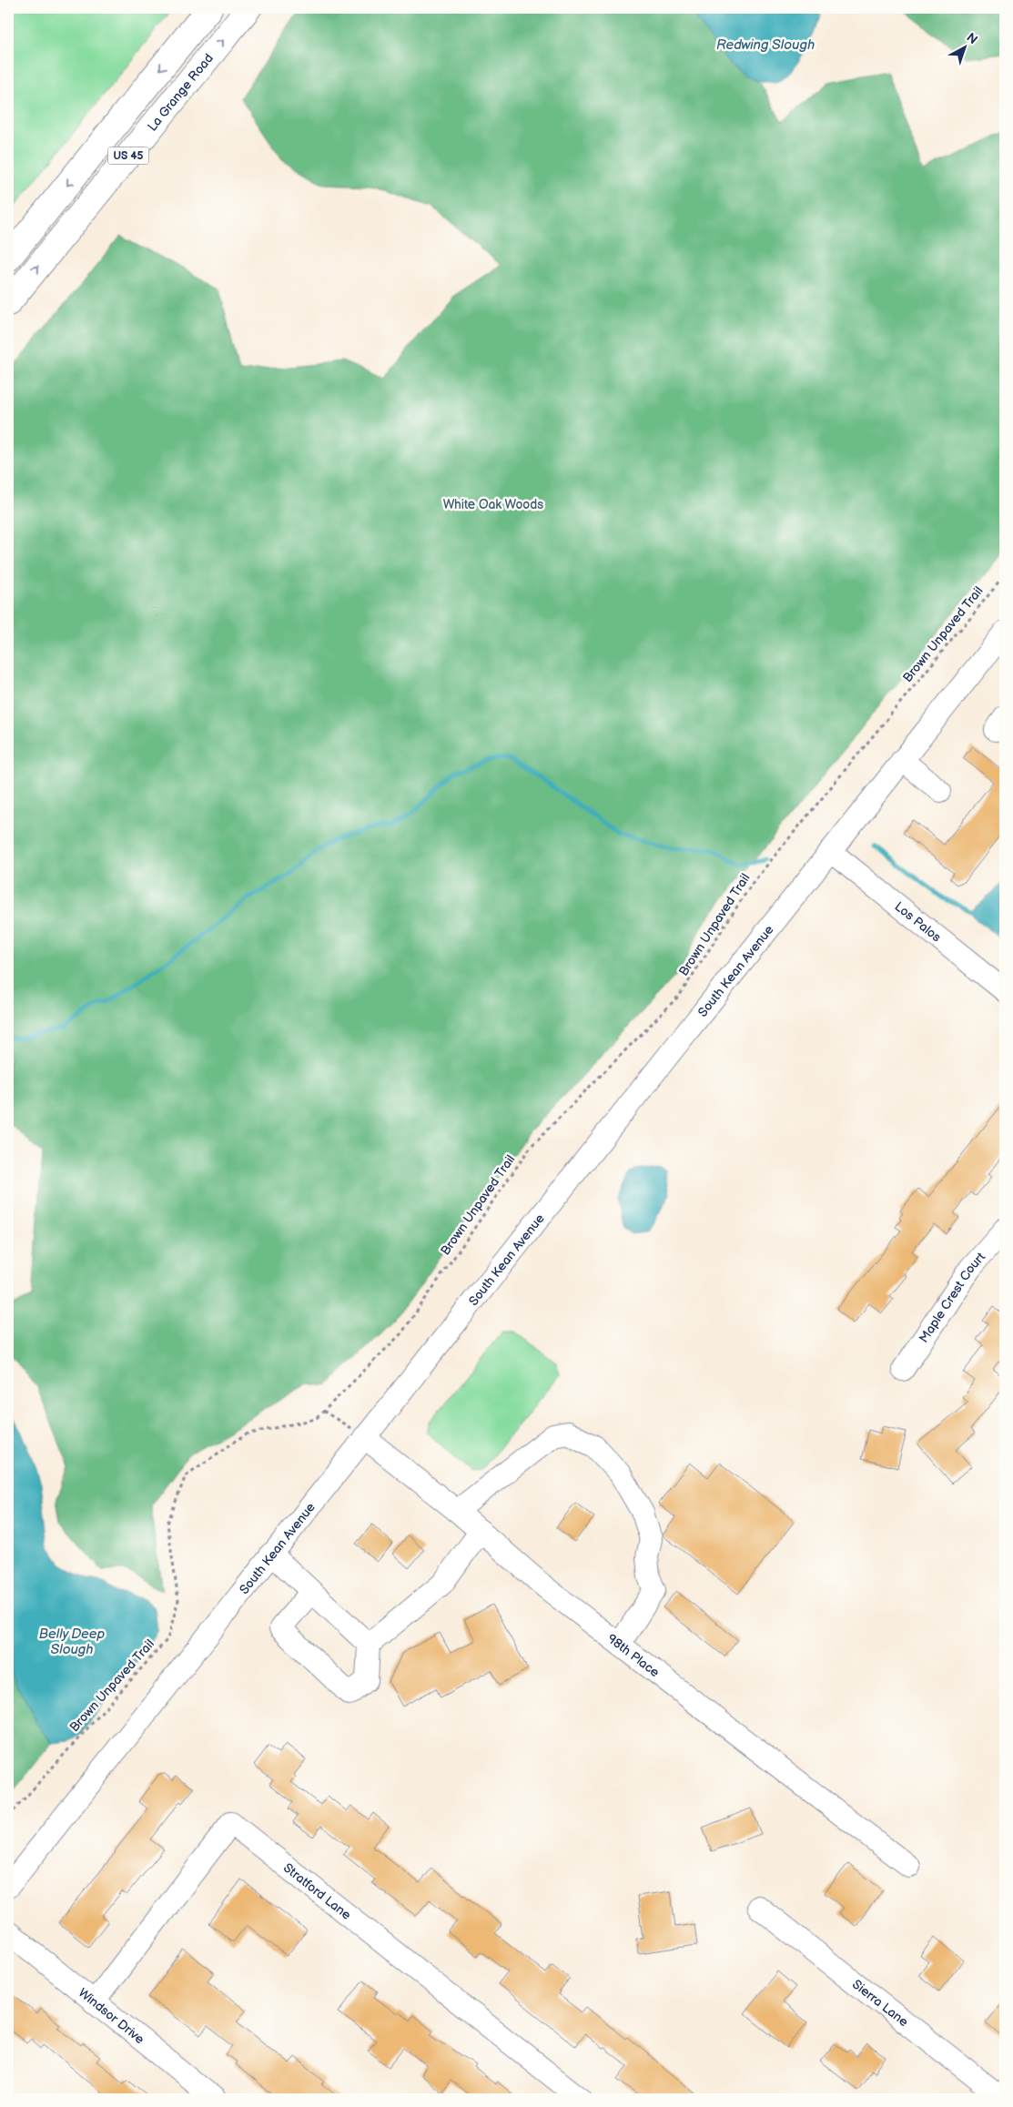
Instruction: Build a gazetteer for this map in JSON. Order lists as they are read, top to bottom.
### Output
{
  "streets": {
    "highway": ["La Grange Road", "US 45"],
    "street": [
      "Los Palos",
      "South Kean Avenue",
      "Maple Crest Court",
      "98th Place",
      "Stratford Lane",
      "Sierra Lane",
      "Windsor Drive"
    ],
    "path": ["Brown Unpaved Trail"]
  },
  "crossings": [
    ["Los Palos", "South Kean Avenue"],
    ["South Kean Avenue", "98th Place"],
    ["Stratford Lane", "Windsor Drive"]
  ],
  "water": ["Redwing Slough", "Belly Deep Slough"],
  "parks": ["White Oak Woods"],
  "north": "top right"
}
